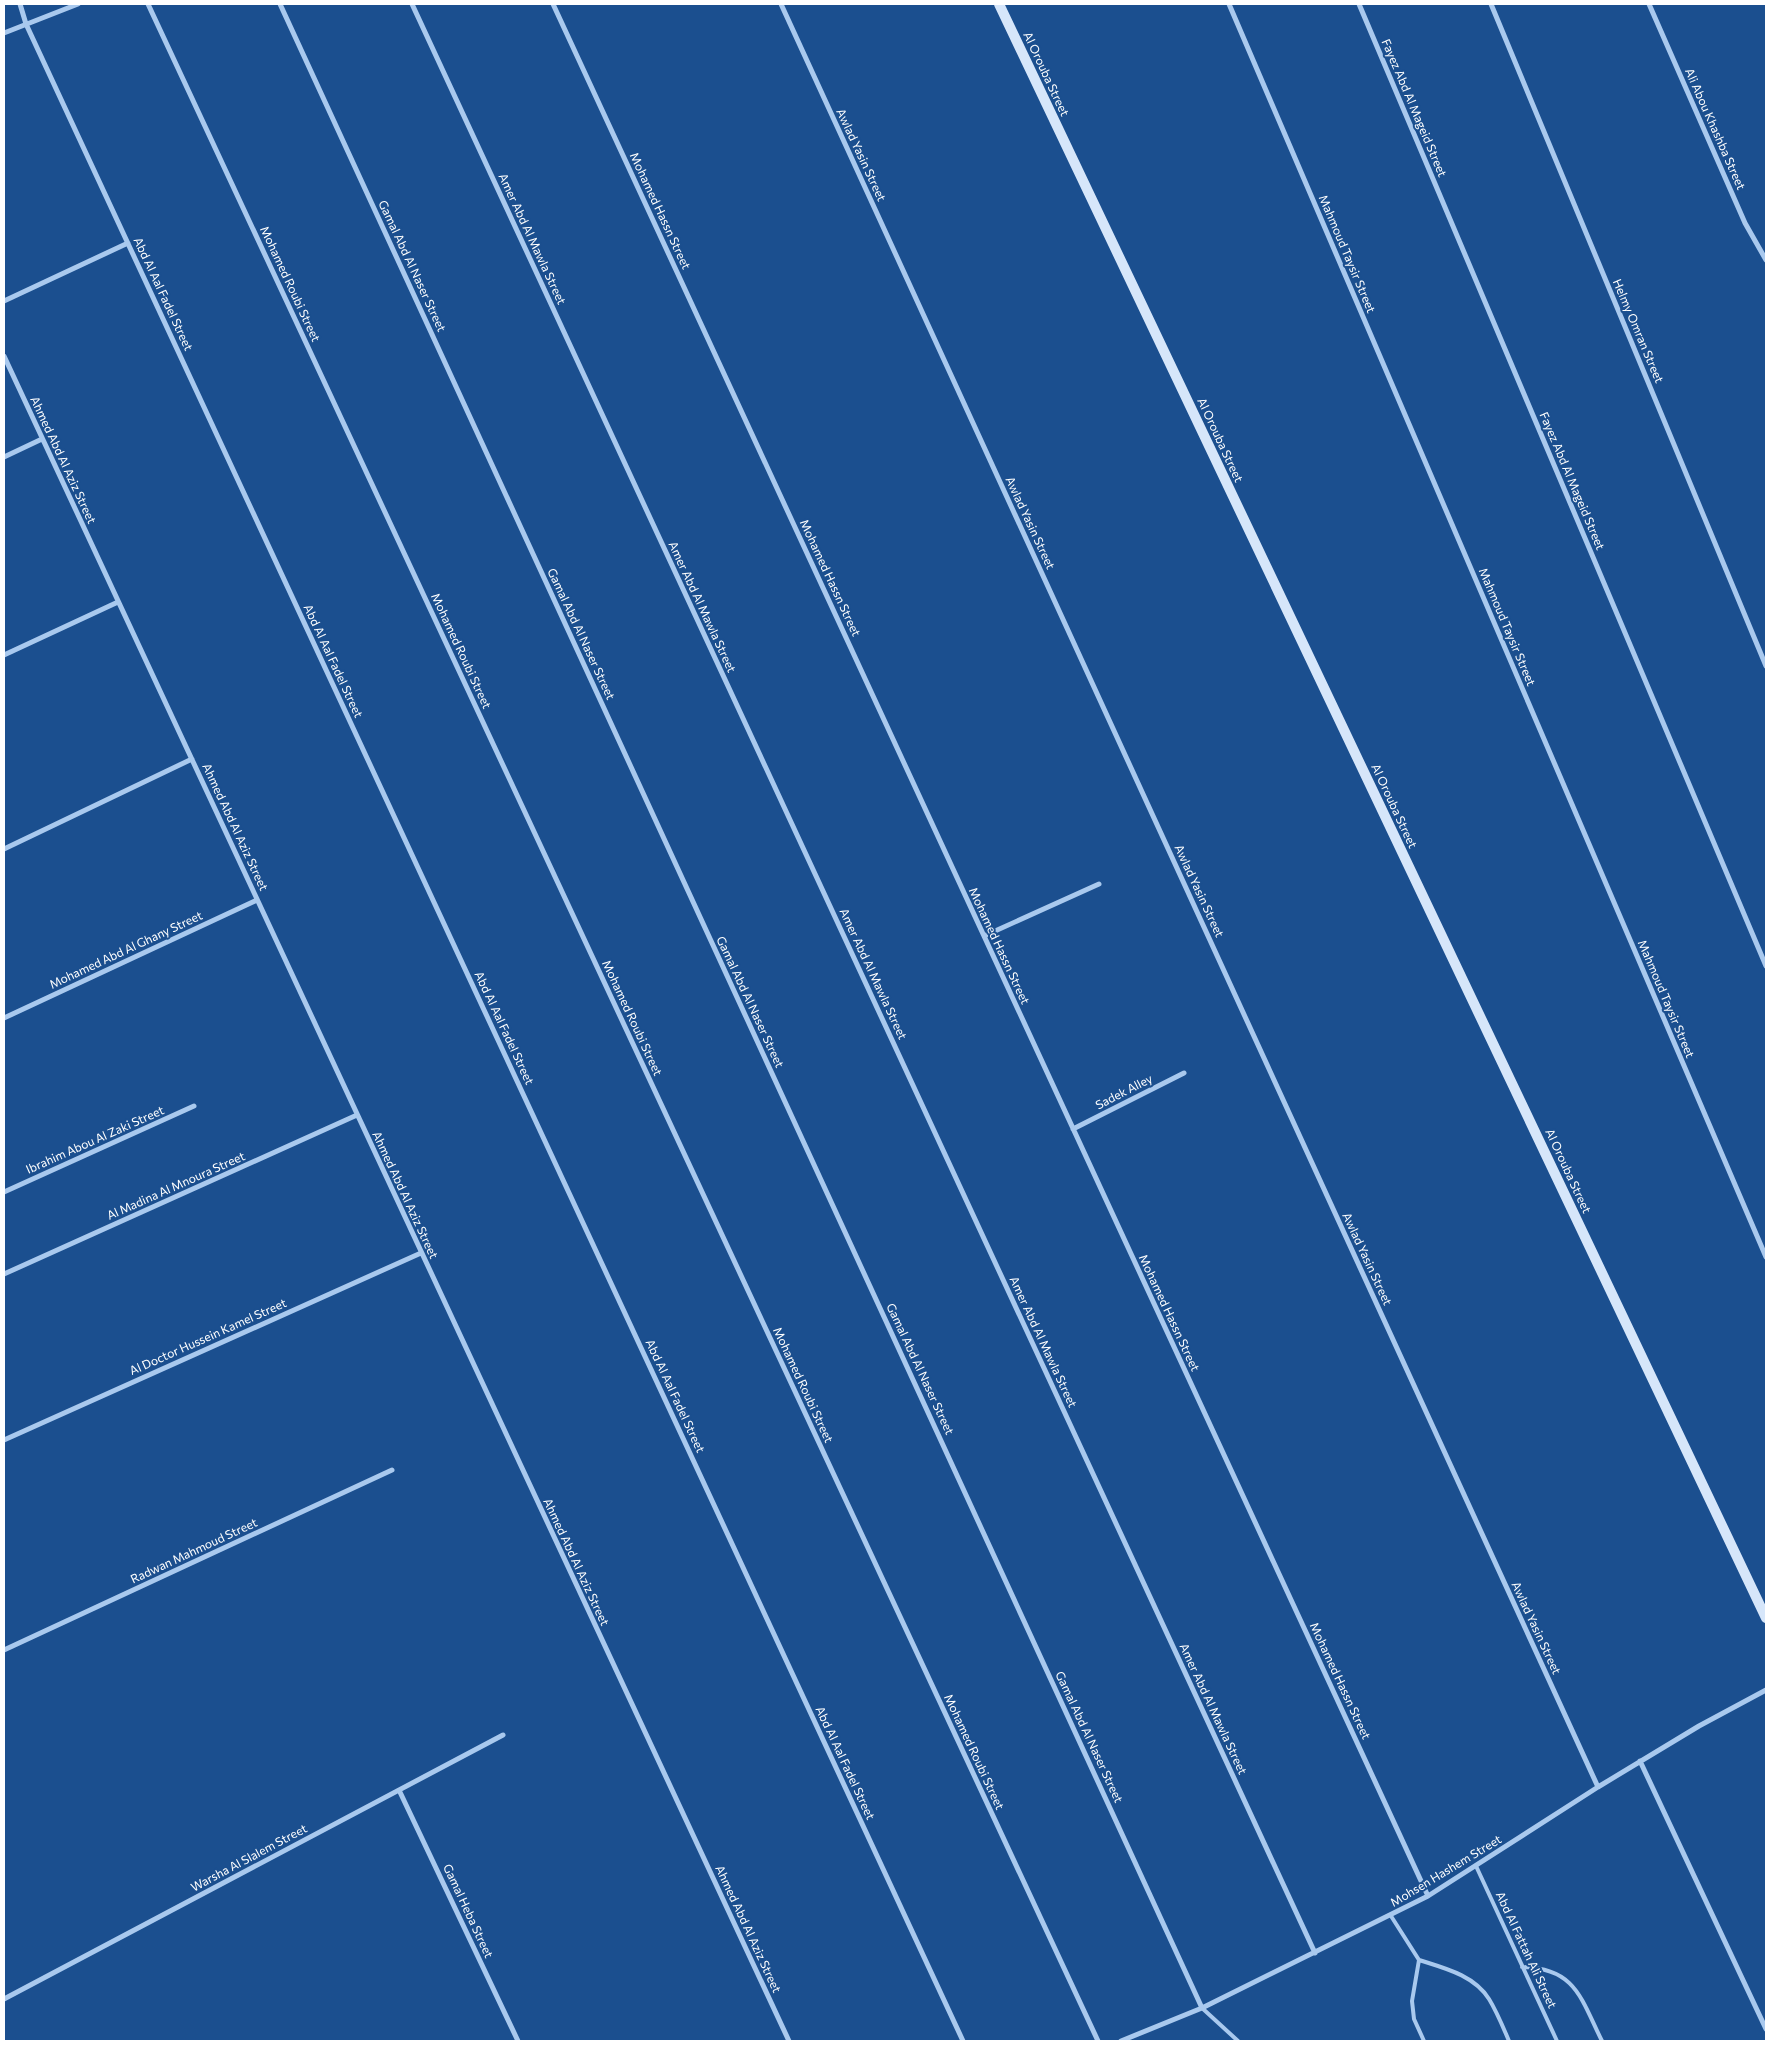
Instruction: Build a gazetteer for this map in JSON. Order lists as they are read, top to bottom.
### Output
{
  "streets": {
    "street": [
      "Al Orouba Street",
      "Fayez Abd Al Mageid Street",
      "Ali Abou Khashba Street",
      "Awlad Yasin Street",
      "Mohamed Hassn Street",
      "Amer Abd Al Mawla Street",
      "Mahmoud Taysir Street",
      "Gamal Abd Al Naser Street",
      "Mohamed Roubi Street",
      "Abd Al Aal Fadel Street",
      "Helmy Omran Street",
      "Ahmed Abd Al Aziz Street",
      "Mohamed Abd Al Ghany Street",
      "Sadek Alley",
      "Ibrahim Abou Al Zaki Street",
      "Al Madina Al Mnoura Street",
      "Al Doctor Hussein Kamel Street",
      "Radwan Mahmoud Street",
      "Warsha Al Slalem Street",
      "Mohsen Hashem Street",
      "Gamal Heba Street"
    ],
    "lane": ["Abd Al Fattah Ali Street"]
  },
  "crossings": [
    ["Awlad Yasin Street", "Mohsen Hashem Street"],
    ["Mohamed Hassn Street", "Sadek Alley"],
    ["Mohamed Hassn Street", "Mohsen Hashem Street"],
    ["Amer Abd Al Mawla Street", "Mohsen Hashem Street"],
    ["Gamal Abd Al Naser Street", "Mohsen Hashem Street"],
    ["Ahmed Abd Al Aziz Street", "Mohamed Abd Al Ghany Street"],
    ["Ahmed Abd Al Aziz Street", "Al Madina Al Mnoura Street"],
    ["Ahmed Abd Al Aziz Street", "Al Doctor Hussein Kamel Street"],
    ["Warsha Al Slalem Street", "Gamal Heba Street"],
    ["Mohsen Hashem Street", "Abd Al Fattah Ali Street"]
  ]
}
